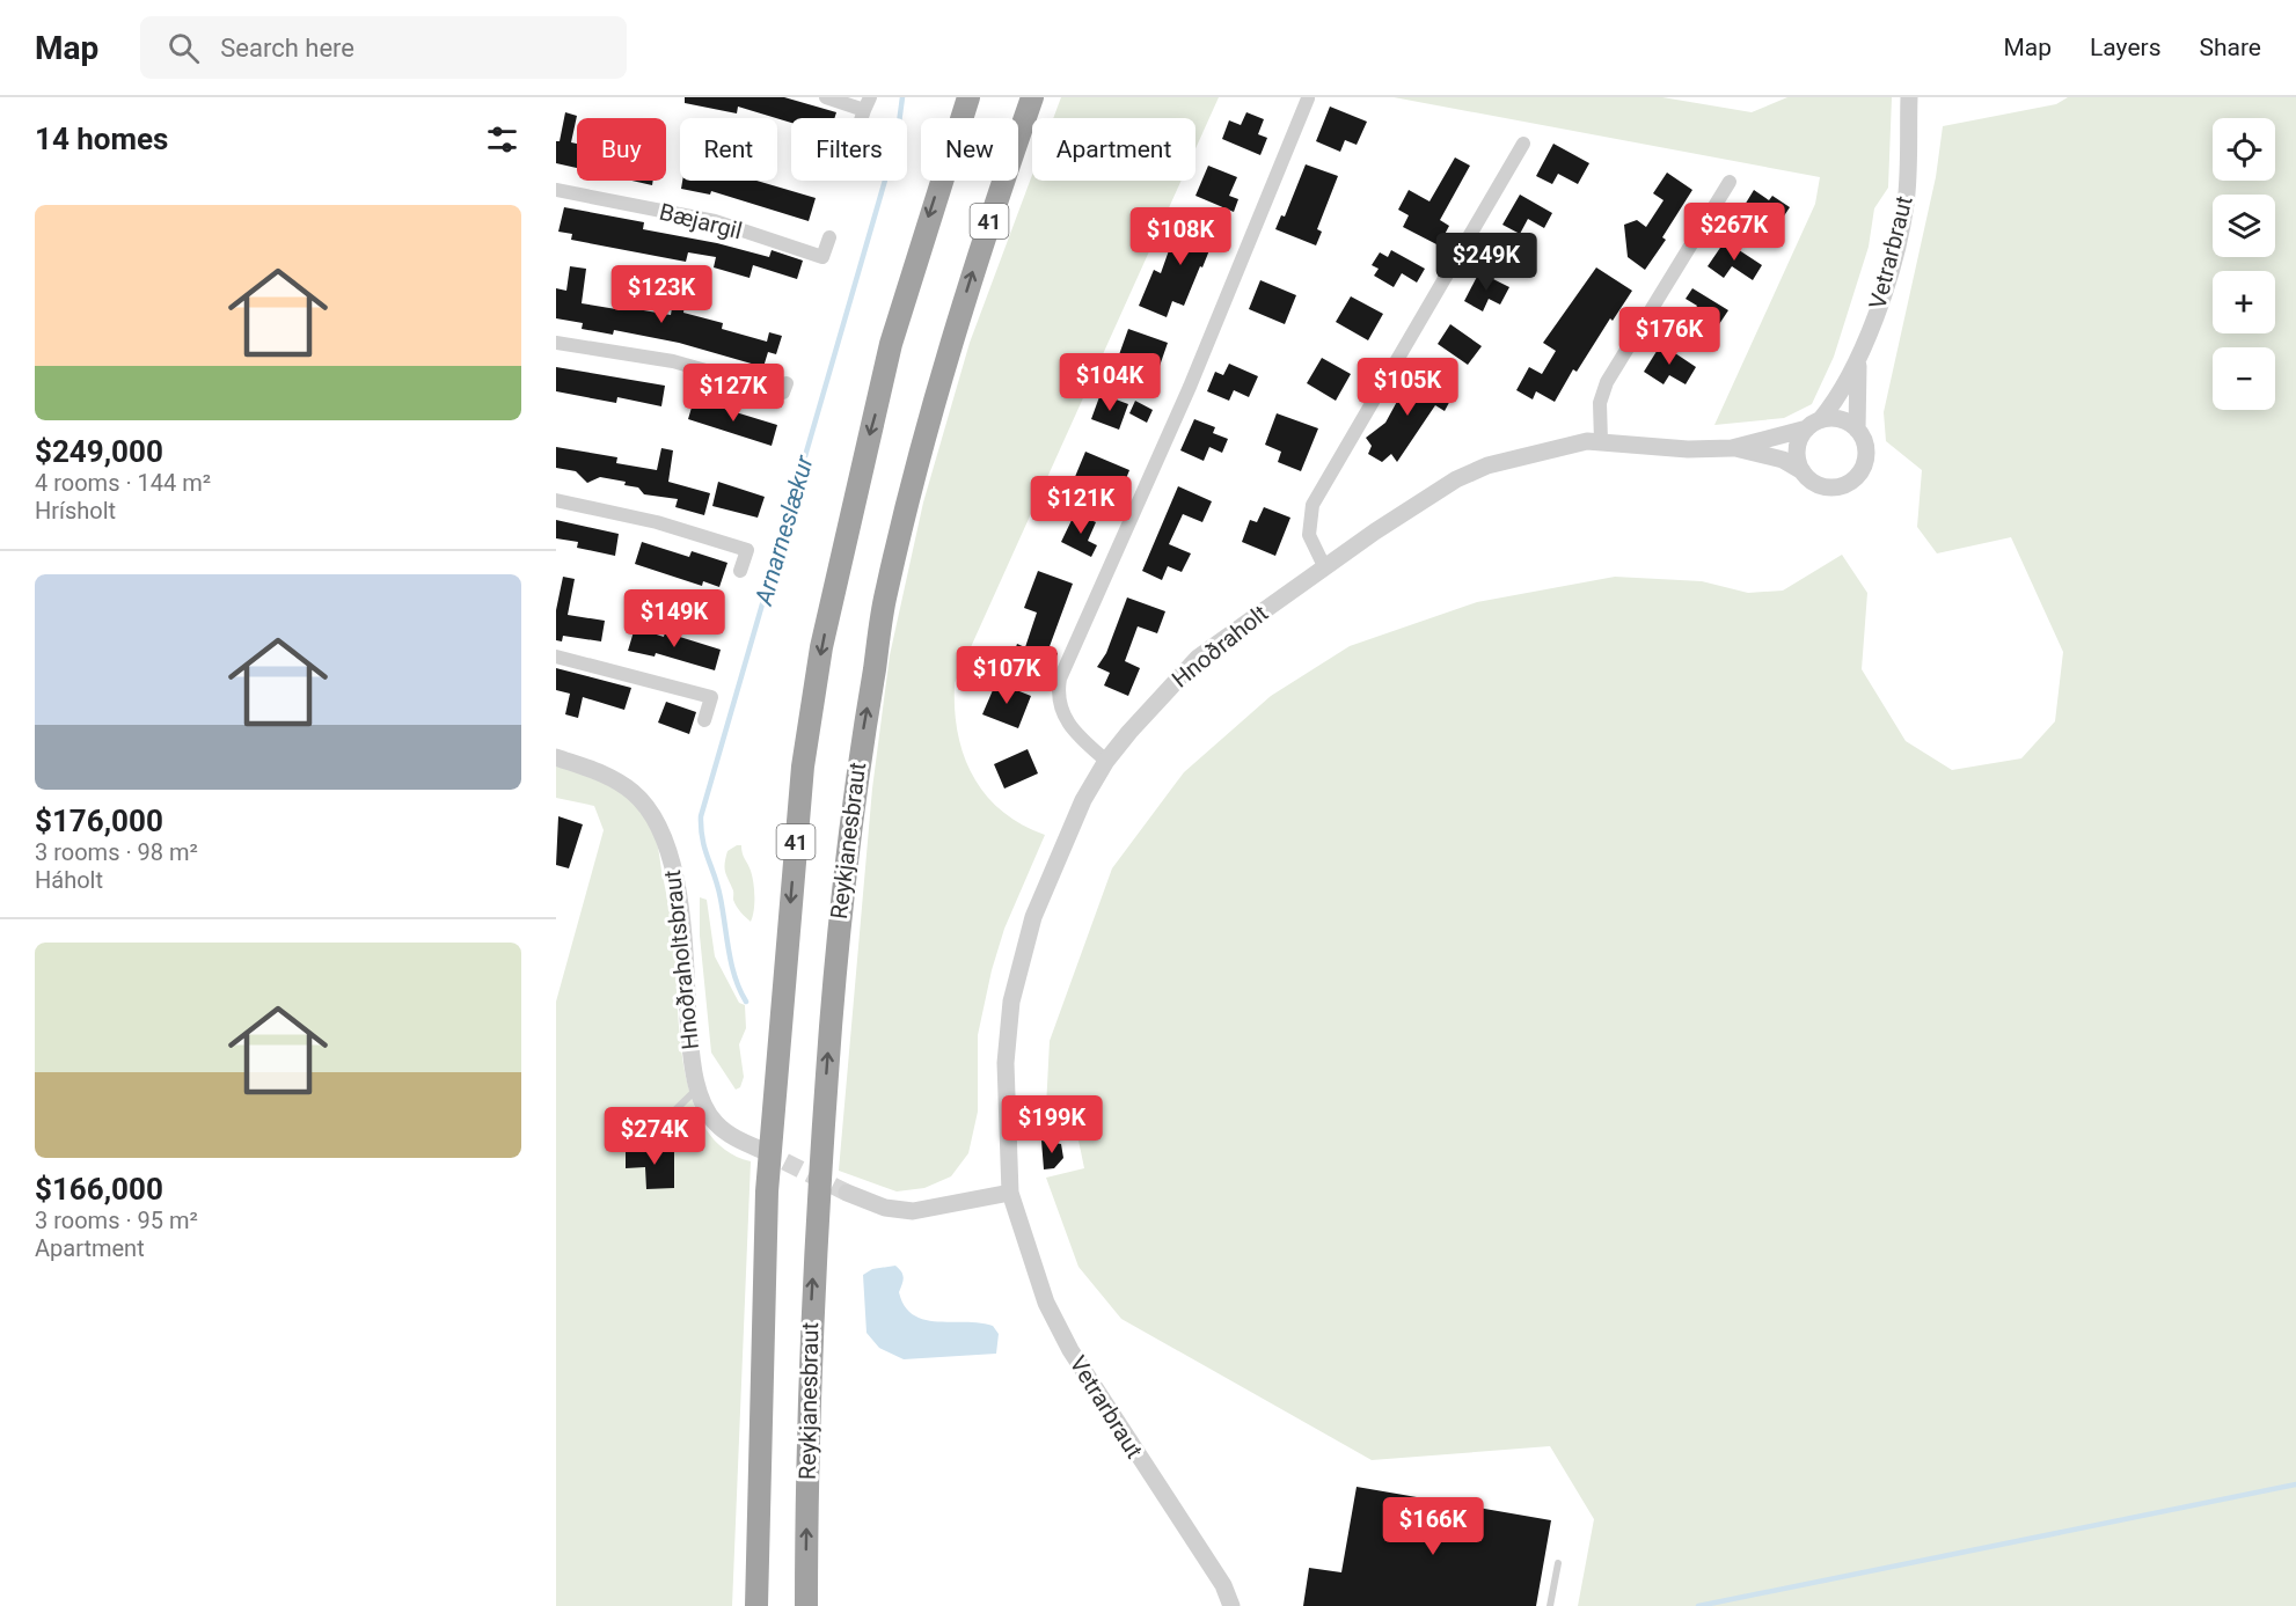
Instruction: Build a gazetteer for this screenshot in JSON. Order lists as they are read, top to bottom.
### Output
{
  "streets": {
    "highway": ["41", "Reykjanesbraut"],
    "street": [
      "Bæjargil",
      "Vetrarbraut",
      "Hnoðraholt",
      "Hnoðraholtsbraut"
    ]
  },
  "crossings": [
    ["Vetrarbraut", "Hnoðraholt"]
  ],
  "water": ["Arnarneslækur"],
  "page": {
    "header": "Map",
    "search": "Search here",
    "nav": ["Map", "Layers", "Share"],
    "heading": "14 homes",
    "map_buttons": ["+", "−"],
    "chip": [
      "Buy",
      "Rent",
      "Filters",
      "New",
      "Apartment"
    ],
    "list": [
      {
        "name": "$249,000",
        "note": "4 rooms · 144 m² · Hrísholt"
      },
      {
        "name": "$176,000",
        "note": "3 rooms · 98 m² · Háholt"
      },
      {
        "name": "$166,000",
        "note": "3 rooms · 95 m² · Apartment"
      }
    ],
    "price": [
      "$267K",
      "$108K",
      "$249K",
      "$123K",
      "$176K",
      "$104K",
      "$105K",
      "$127K",
      "$121K",
      "$149K",
      "$107K",
      "$199K",
      "$274K",
      "$166K"
    ]
  }
}
